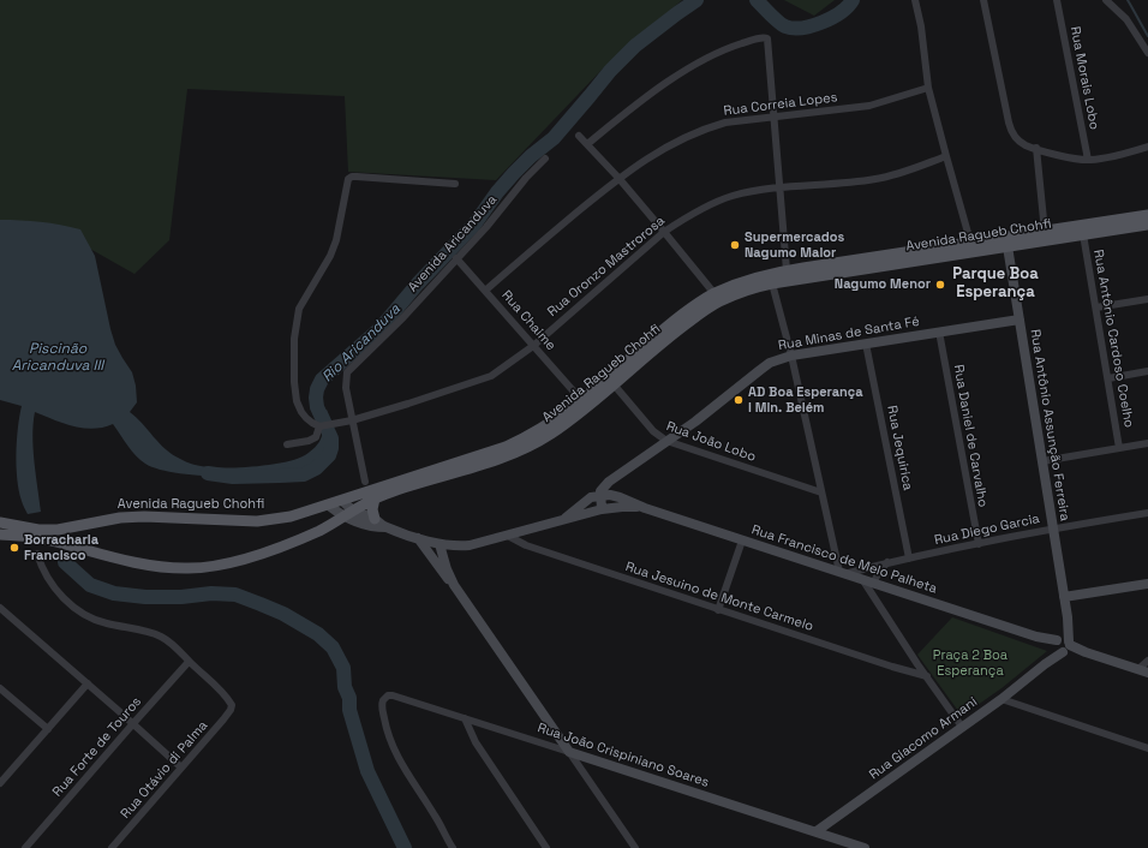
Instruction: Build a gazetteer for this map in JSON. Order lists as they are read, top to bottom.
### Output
{
  "streets": {
    "main road": ["Avenida Ragueb Chohfi"],
    "street": [
      "Rua Morais Lobo",
      "Rua Correia Lopes",
      "Avenida Aricanduva",
      "Rua Oronzo Mastrorosa",
      "Rua Chaime",
      "Rua Minas de Santa Fé",
      "Rua Antônio Cardoso Coelho",
      "Rua Antônio Assunção Ferreira",
      "Rua Daniel de Carvalho",
      "Rua João Lobo",
      "Rua Jequirica",
      "Rua Diego Garcia",
      "Rua Francisco de Melo Palheta",
      "Rua Jesuino de Monte Carmelo",
      "Rua Giacomo Armani",
      "Rua Forte de Touros",
      "Rua João Crispiniano Soares",
      "Rua Otávio di Palma"
    ]
  },
  "crossings": [
    ["Rua Correia Lopes", "Rua Chaime"],
    ["Avenida Ragueb Chohfi", "Rua Chaime"],
    ["Avenida Ragueb Chohfi", "Rua Antônio Cardoso Coelho"],
    ["Avenida Ragueb Chohfi", "Rua Antônio Assunção Ferreira"],
    ["Avenida Ragueb Chohfi", "Rua João Lobo"],
    ["Avenida Ragueb Chohfi", "Rua Francisco de Melo Palheta"],
    ["Avenida Aricanduva", "Rua Oronzo Mastrorosa"],
    ["Avenida Aricanduva", "Rua Chaime"],
    ["Rua Oronzo Mastrorosa", "Rua Chaime"],
    ["Rua Minas de Santa Fé", "Rua Antônio Assunção Ferreira"],
    ["Rua Minas de Santa Fé", "Rua Daniel de Carvalho"],
    ["Rua Minas de Santa Fé", "Rua João Lobo"],
    ["Rua Minas de Santa Fé", "Rua Jequirica"],
    ["Rua Minas de Santa Fé", "Rua Francisco de Melo Palheta"],
    ["Rua Antônio Assunção Ferreira", "Rua Diego Garcia"],
    ["Rua Antônio Assunção Ferreira", "Rua Francisco de Melo Palheta"],
    ["Rua Antônio Assunção Ferreira", "Rua Giacomo Armani"],
    ["Rua Daniel de Carvalho", "Rua Diego Garcia"],
    ["Rua Jequirica", "Rua Diego Garcia"],
    ["Rua Diego Garcia", "Rua Francisco de Melo Palheta"],
    ["Rua Francisco de Melo Palheta", "Rua Jesuino de Monte Carmelo"],
    ["Rua Francisco de Melo Palheta", "Rua Giacomo Armani"],
    ["Rua Giacomo Armani", "Rua João Crispiniano Soares"],
    ["Rua Forte de Touros", "Rua Otávio di Palma"]
  ],
  "districts": ["Parque Boa Esperança"],
  "water": ["Rio Aricanduva", "Piscinão Aricanduva III"],
  "parks": ["Praça 2 Boa Esperança"],
  "places": [
    "Supermercados Nagumo Maior",
    "Nagumo Menor",
    "AD Boa Esperança I Min. Belém",
    "Borracharia Francisco"
  ]
}
